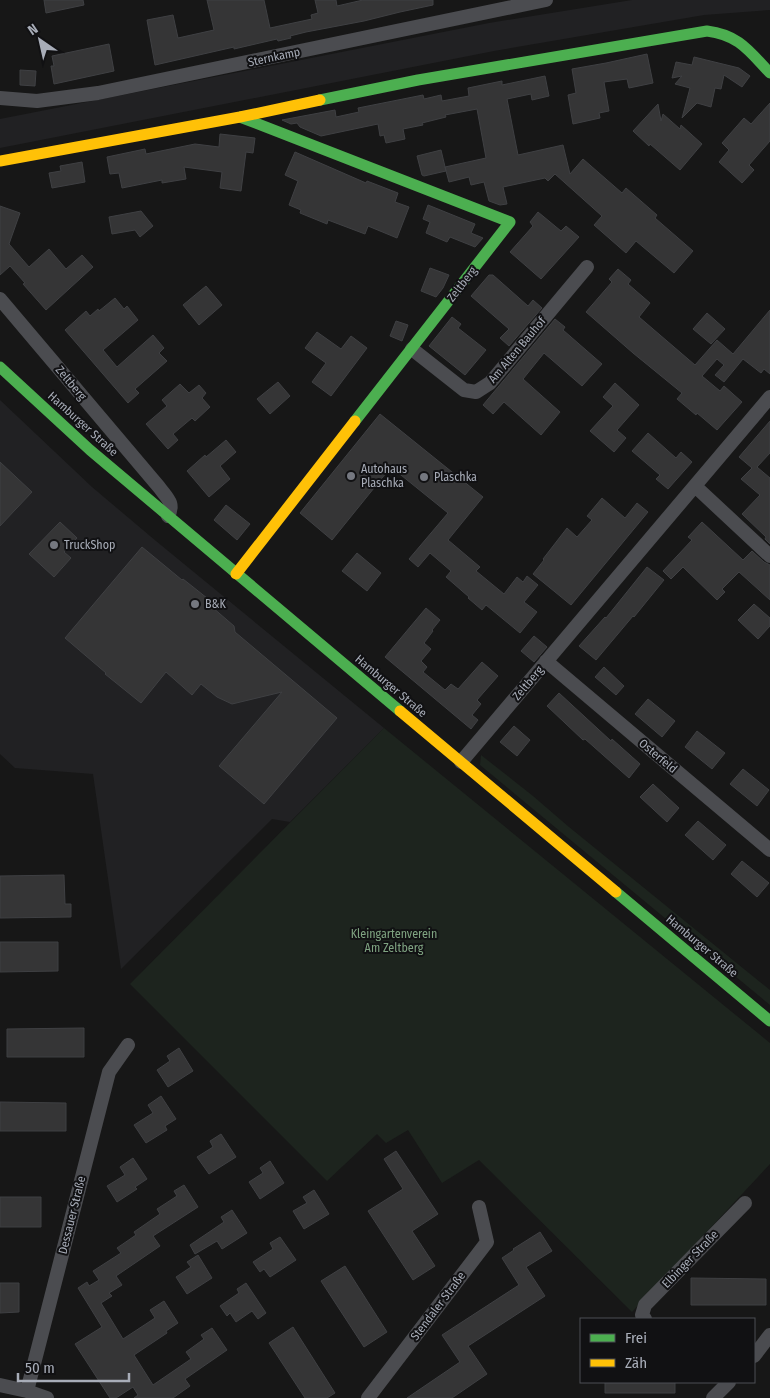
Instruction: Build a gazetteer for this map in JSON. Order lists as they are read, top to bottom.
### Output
{
  "streets": {
    "street": [
      "Sternkamp",
      "Zeltberg",
      "Am Alten Bauhof",
      "Hamburger Straße",
      "Osterfeld",
      "Dessauer Straße",
      "Elbinger Straße",
      "Stendaler Straße"
    ]
  },
  "crossings": [
    ["Zeltberg", "Am Alten Bauhof"],
    ["Zeltberg", "Hamburger Straße"],
    ["Zeltberg", "Osterfeld"]
  ],
  "parks": ["Kleingartenverein Am Zeltberg"],
  "places": [
    "Autohaus Plaschka",
    "Plaschka",
    "TruckShop",
    "B&K"
  ],
  "legend": ["Frei", "Zäh"],
  "scale_bar": "50 m",
  "north": "top left"
}
